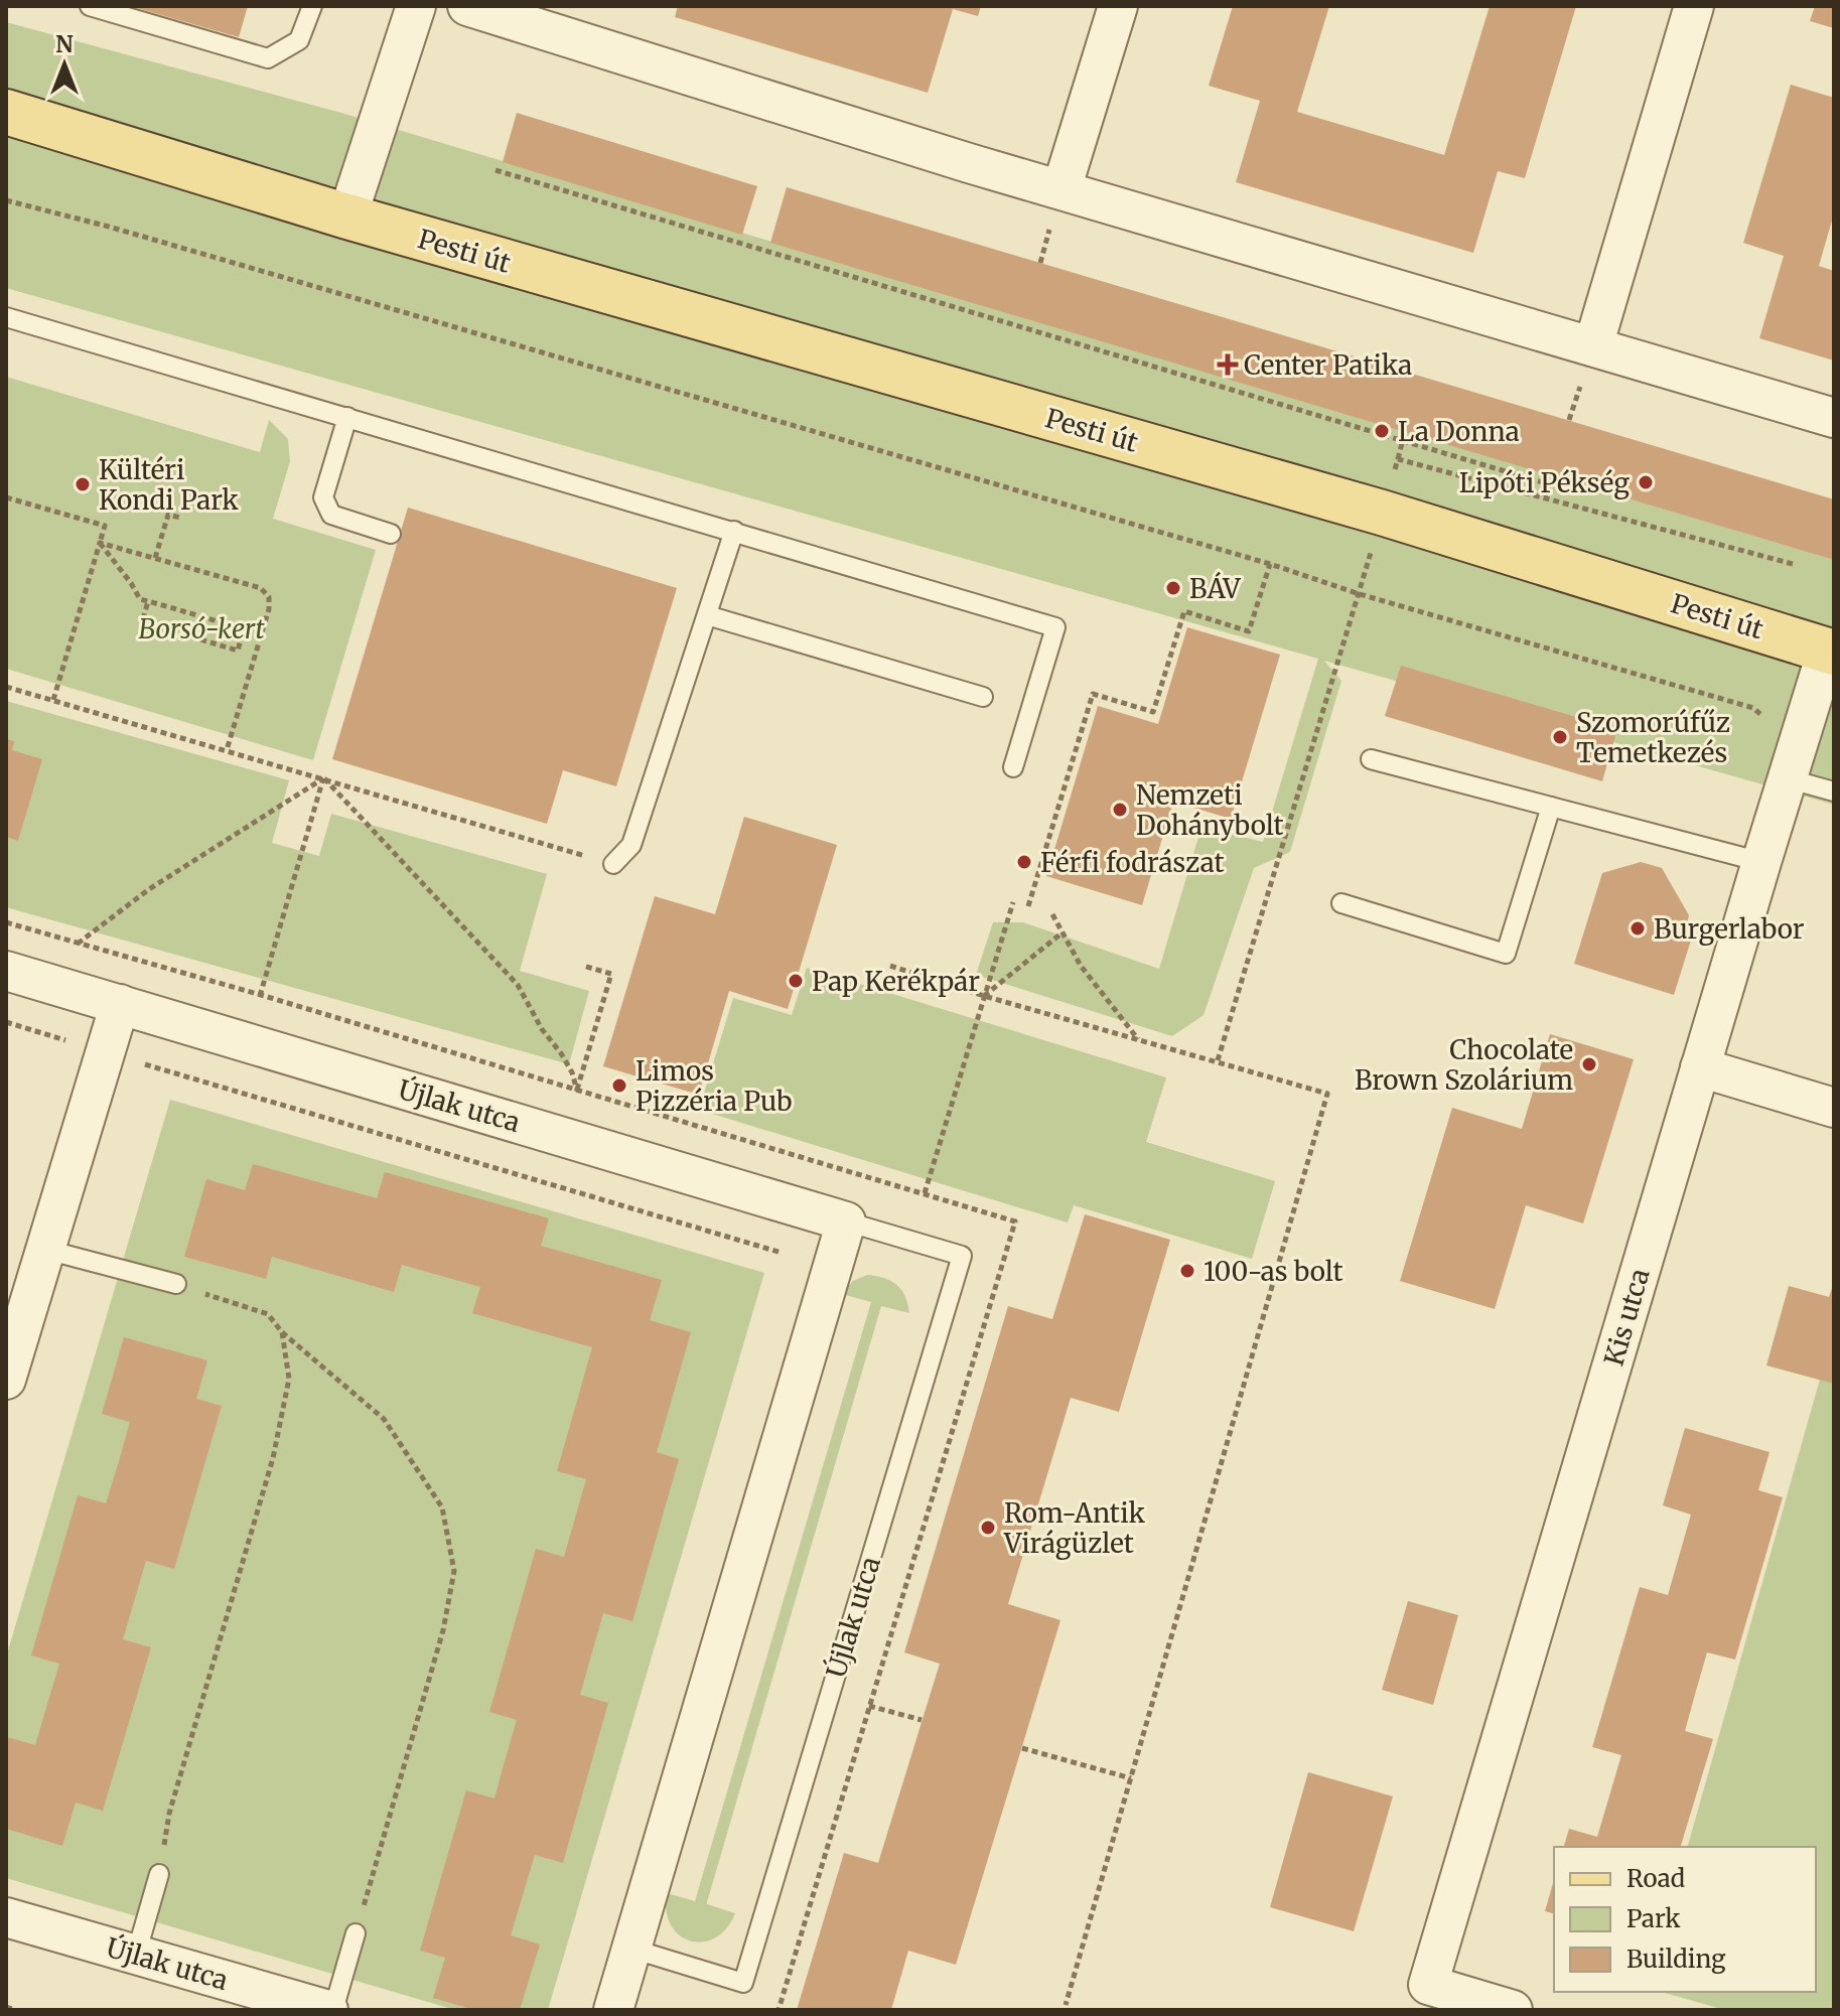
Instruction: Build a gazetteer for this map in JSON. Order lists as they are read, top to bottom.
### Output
{
  "streets": {
    "main road": ["Pesti út"],
    "street": ["Újlak utca", "Kis utca"]
  },
  "crossings": [
    ["Pesti út", "Kis utca"]
  ],
  "parks": ["Borsó-kert"],
  "places": {
    "health": ["Center Patika"],
    "other": [
      "La Donna",
      "Lipóti Pékség",
      "Kültéri Kondi Park",
      "BÁV",
      "Szomorúfűz Temetkezés",
      "Nemzeti Dohánybolt",
      "Férfi fodrászat",
      "Burgerlabor",
      "Pap Kerékpár",
      "Chocolate Brown Szolárium",
      "Limos Pizzéria Pub",
      "100-as bolt",
      "Rom-Antik Virágüzlet"
    ]
  },
  "legend": ["Road", "Park", "Building"],
  "north": "top"
}
